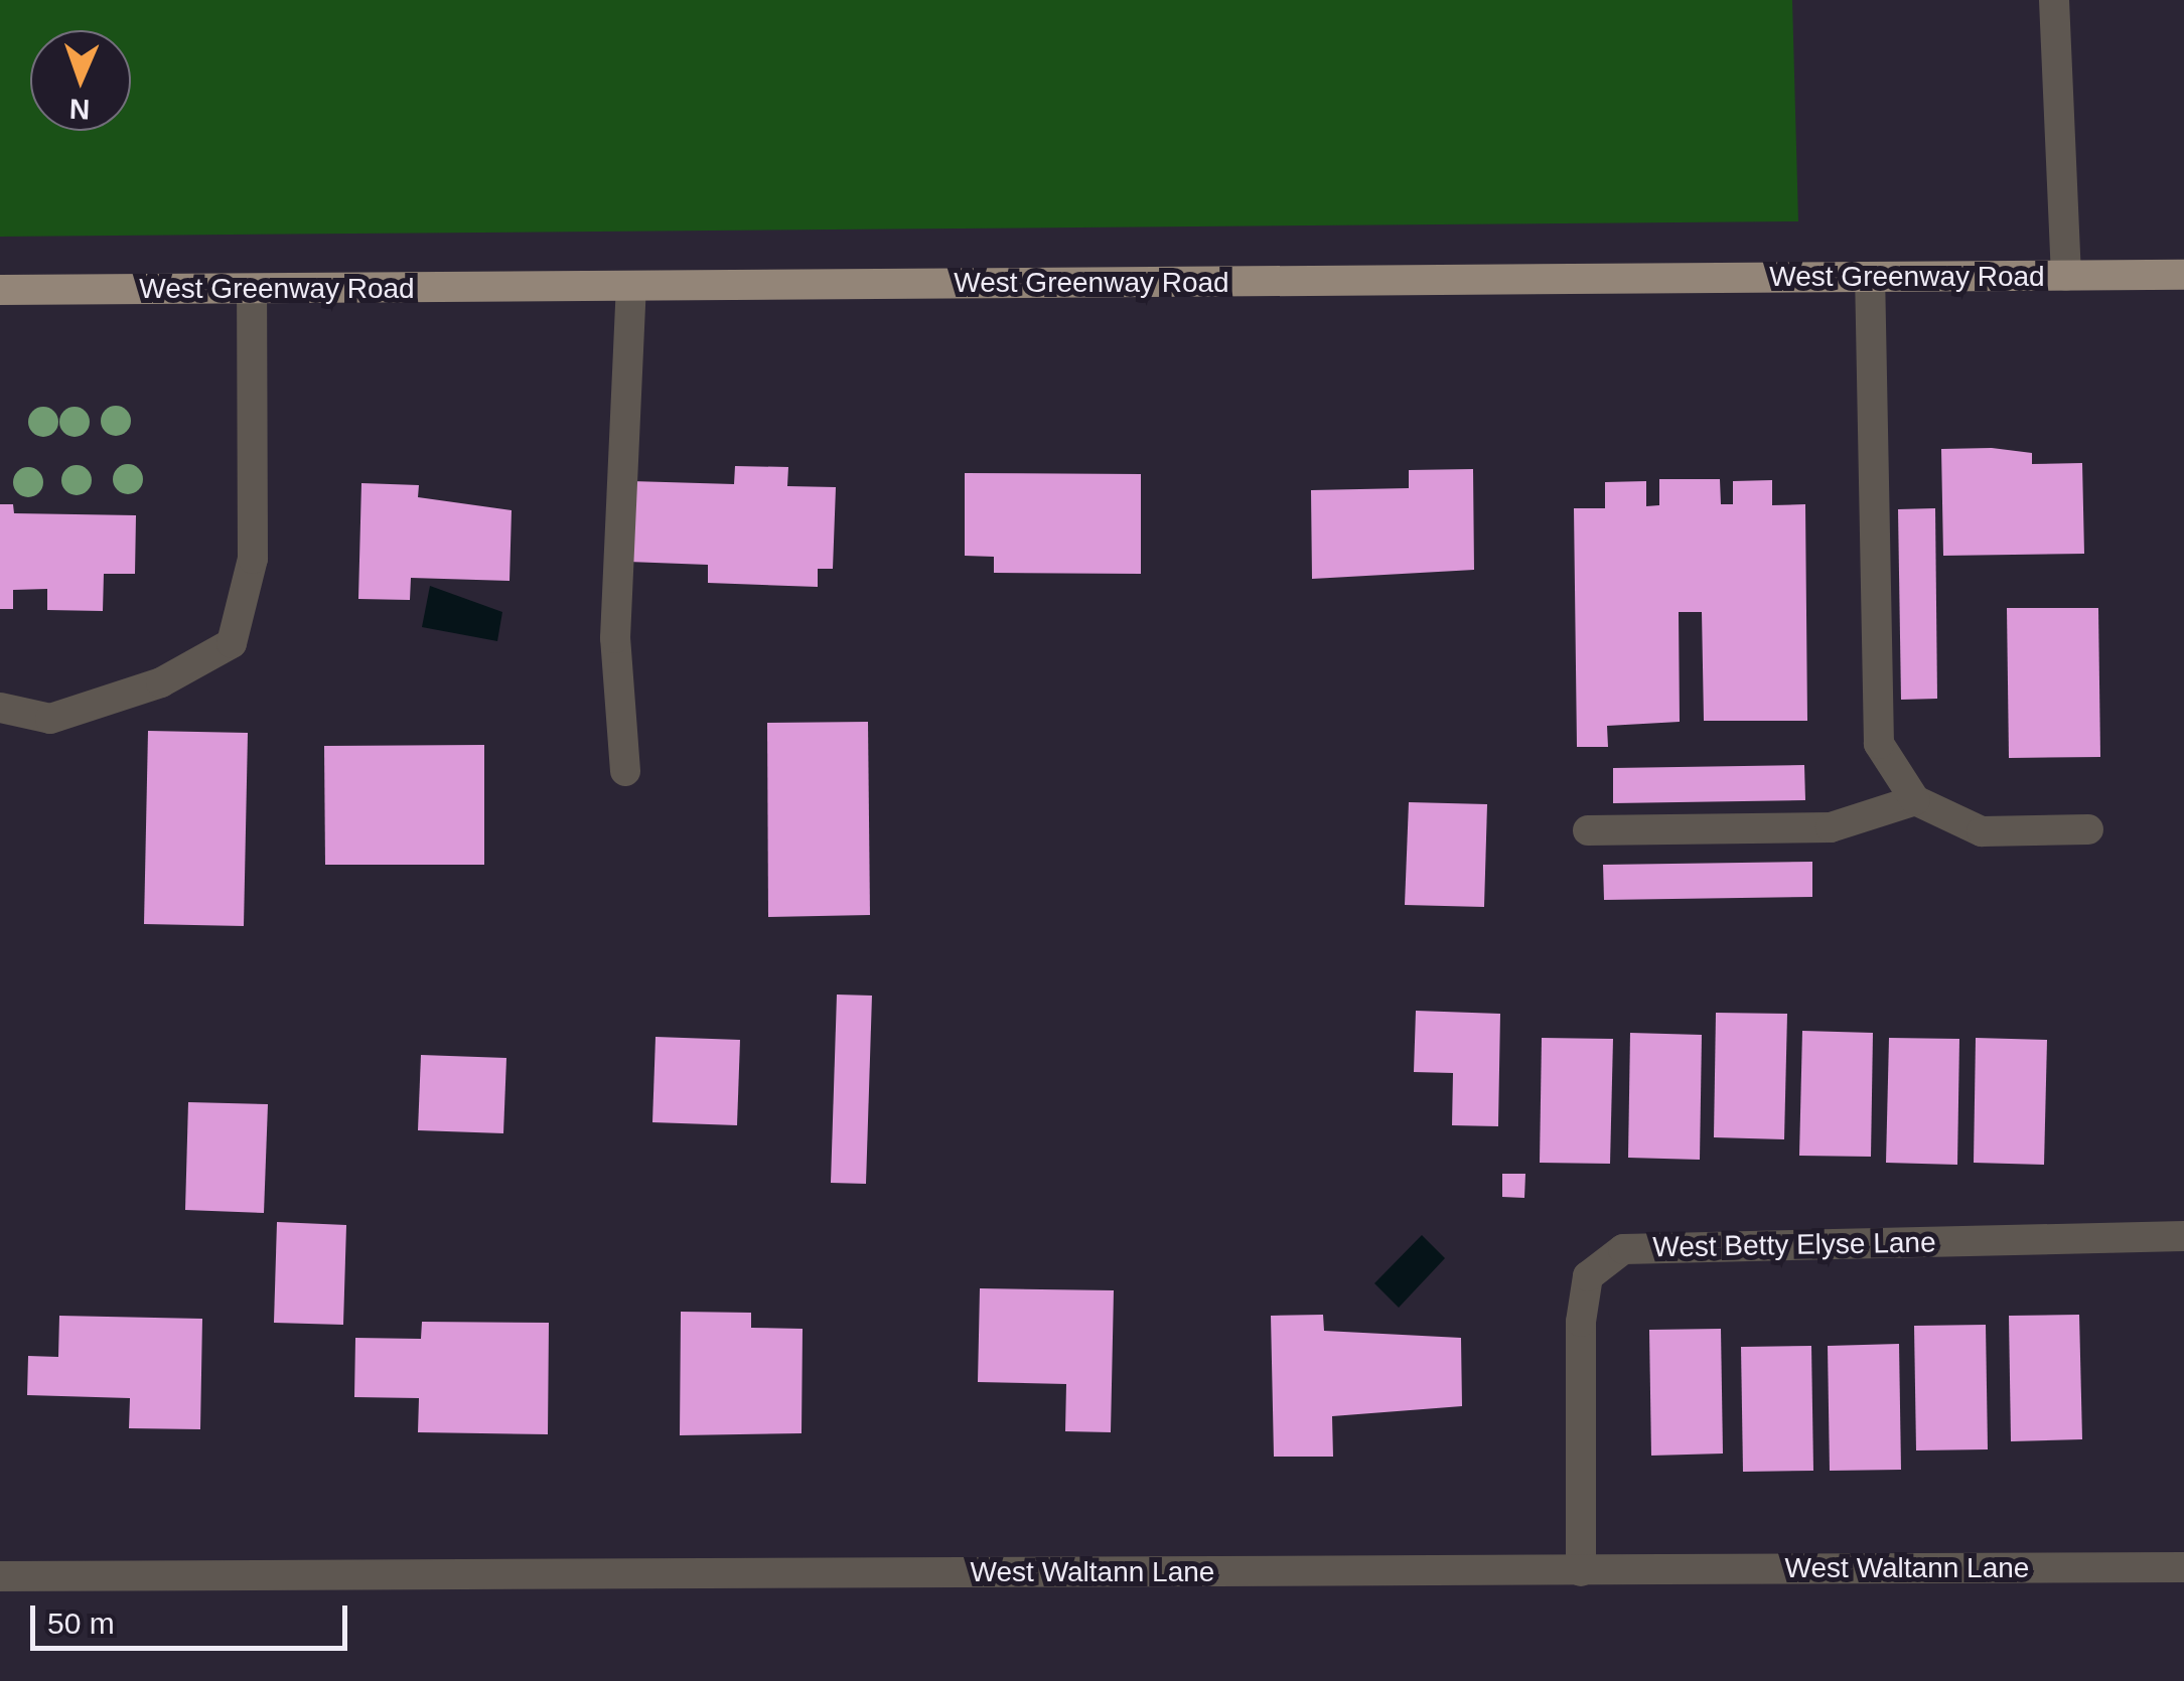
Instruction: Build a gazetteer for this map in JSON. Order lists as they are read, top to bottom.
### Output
{
  "streets": {
    "main road": ["West Greenway Road"],
    "street": ["West Betty Elyse Lane", "West Waltann Lane"]
  },
  "crossings": [
    ["West Betty Elyse Lane", "West Waltann Lane"]
  ],
  "scale_bar": "50 m",
  "north": "bottom"
}
